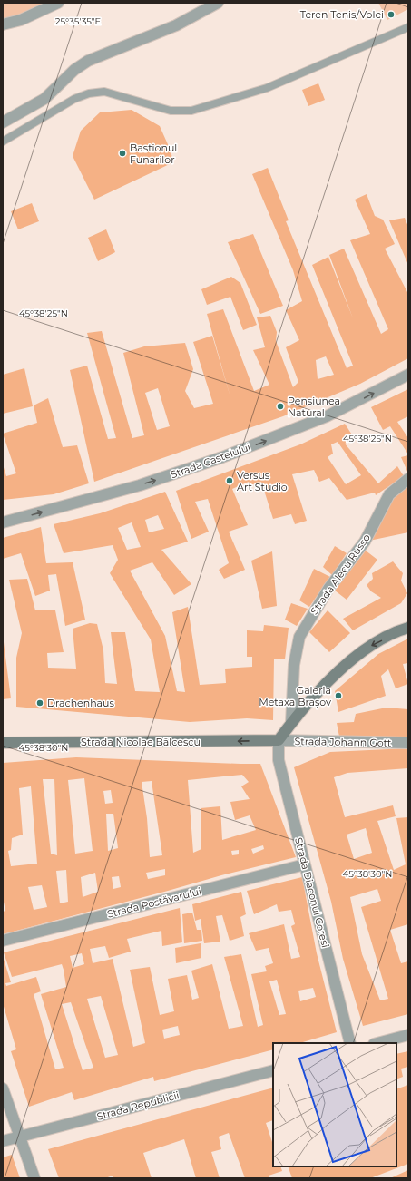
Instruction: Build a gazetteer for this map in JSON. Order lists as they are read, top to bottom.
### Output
{
  "streets": {
    "street": [
      "Strada Castelului",
      "Strada Alecu Russo",
      "Strada Nicolae Bălcescu",
      "Strada Johann Gott",
      "Strada Diaconul Coresi",
      "Strada Postăvarului",
      "Strada Republicii"
    ]
  },
  "crossings": [
    ["Strada Nicolae Bălcescu", "Strada Johann Gott"],
    ["Strada Nicolae Bălcescu", "Strada Diaconul Coresi"],
    ["Strada Johann Gott", "Strada Diaconul Coresi"],
    ["Strada Diaconul Coresi", "Strada Postăvarului"]
  ],
  "one_way": ["Strada Castelului", "Strada Nicolae Bălcescu"],
  "places": [
    "Teren Tenis/Volei",
    "Bastionul Funarilor",
    "Pensiunea Natural",
    "Versus Art Studio",
    "Galeria Metaxa Brașov",
    "Drachenhaus"
  ],
  "coordinates": ["25°35'35\"E", "45°38'25\"N", "45°38'30\"N"]
}
